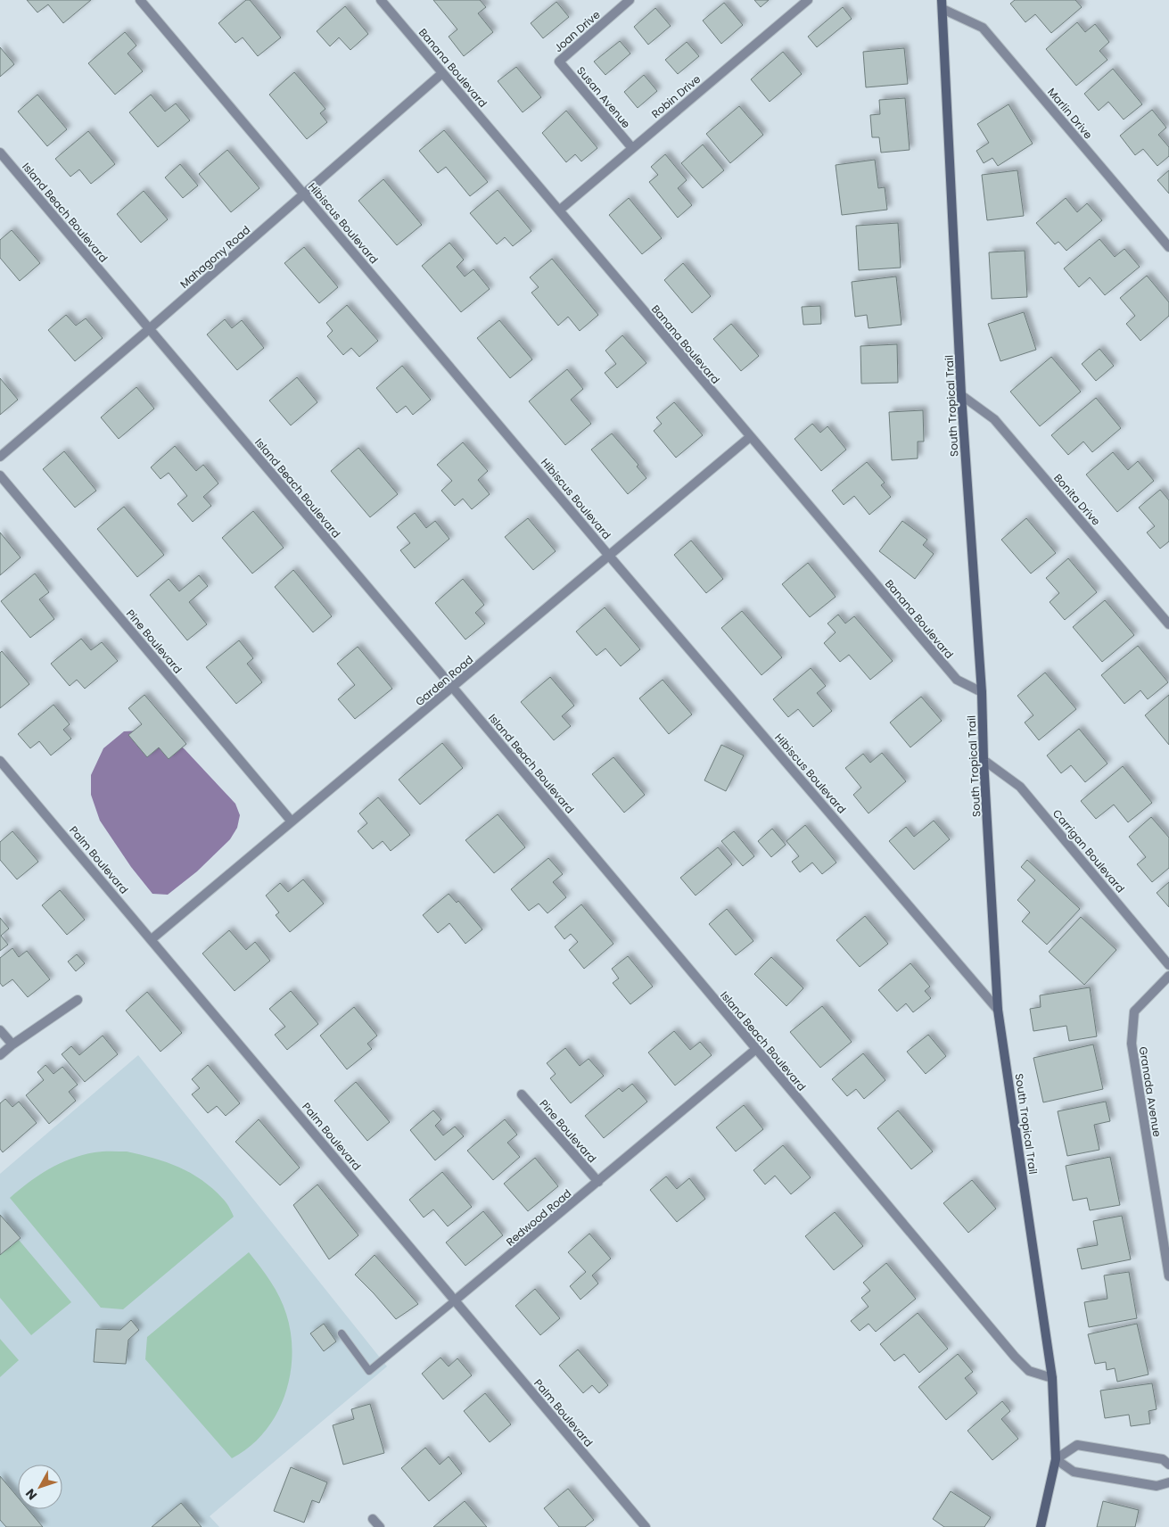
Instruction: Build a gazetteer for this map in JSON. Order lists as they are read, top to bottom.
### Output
{
  "streets": {
    "street": [
      "Joan Drive",
      "Banana Boulevard",
      "Robin Drive",
      "Susan Avenue",
      "Marlin Drive",
      "Island Beach Boulevard",
      "Hibiscus Boulevard",
      "Mahagony Road",
      "South Tropical Trail",
      "Bonita Drive",
      "Pine Boulevard",
      "Garden Road",
      "Carrigan Boulevard",
      "Palm Boulevard",
      "Granada Avenue",
      "Redwood Road"
    ]
  },
  "crossings": [
    ["Joan Drive", "Susan Avenue"],
    ["Banana Boulevard", "Robin Drive"],
    ["Banana Boulevard", "Mahagony Road"],
    ["Banana Boulevard", "South Tropical Trail"],
    ["Banana Boulevard", "Garden Road"],
    ["Robin Drive", "Susan Avenue"],
    ["Marlin Drive", "South Tropical Trail"],
    ["Island Beach Boulevard", "Mahagony Road"],
    ["Island Beach Boulevard", "South Tropical Trail"],
    ["Island Beach Boulevard", "Garden Road"],
    ["Island Beach Boulevard", "Redwood Road"],
    ["Hibiscus Boulevard", "Mahagony Road"],
    ["Hibiscus Boulevard", "South Tropical Trail"],
    ["Hibiscus Boulevard", "Garden Road"],
    ["South Tropical Trail", "Bonita Drive"],
    ["South Tropical Trail", "Carrigan Boulevard"],
    ["Pine Boulevard", "Garden Road"],
    ["Pine Boulevard", "Redwood Road"],
    ["Garden Road", "Palm Boulevard"],
    ["Palm Boulevard", "Redwood Road"]
  ],
  "north": "bottom left"
}
